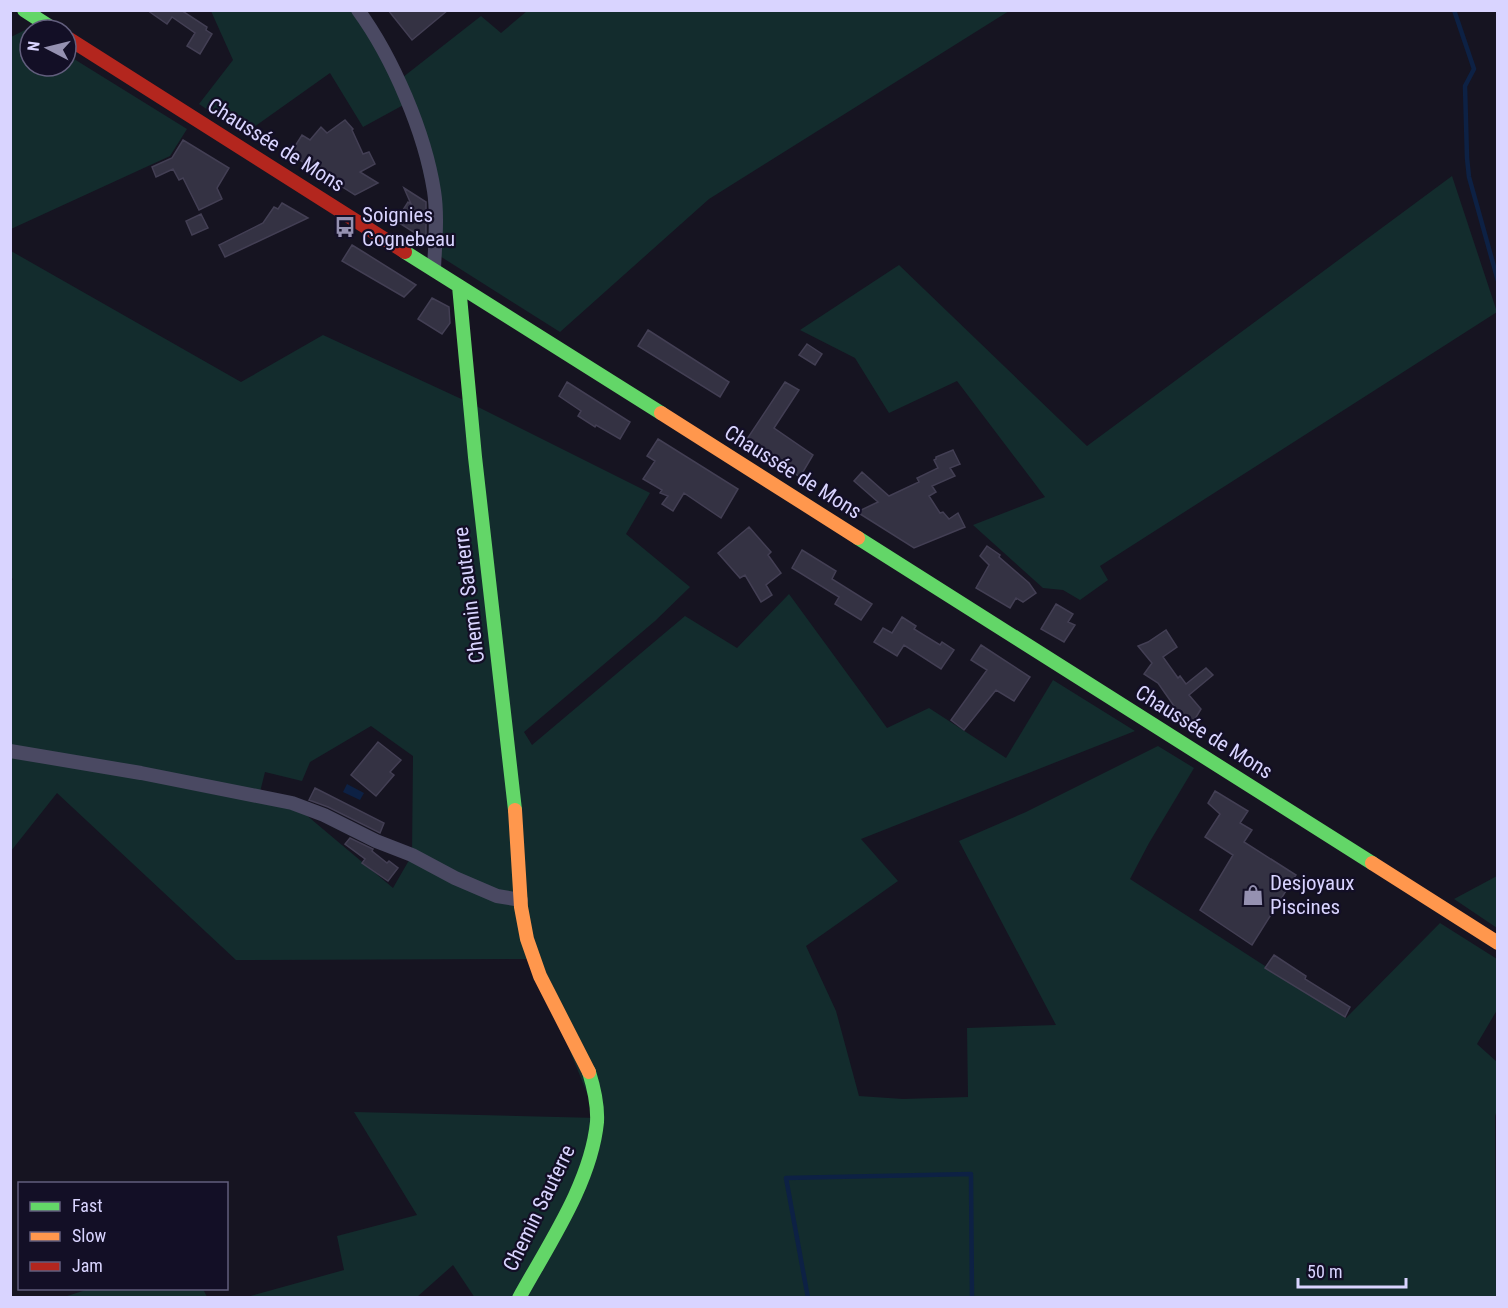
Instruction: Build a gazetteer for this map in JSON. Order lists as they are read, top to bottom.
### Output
{
  "streets": {
    "main road": ["Chaussée de Mons", "Chemin Sauterre"]
  },
  "crossings": [
    ["Chaussée de Mons", "Chemin Sauterre"]
  ],
  "places": {
    "bus stop": ["Soignies Cognebeau"],
    "shop": ["Desjoyaux Piscines"]
  },
  "legend": ["Fast", "Slow", "Jam"],
  "scale_bar": "50 m",
  "north": "left"
}
